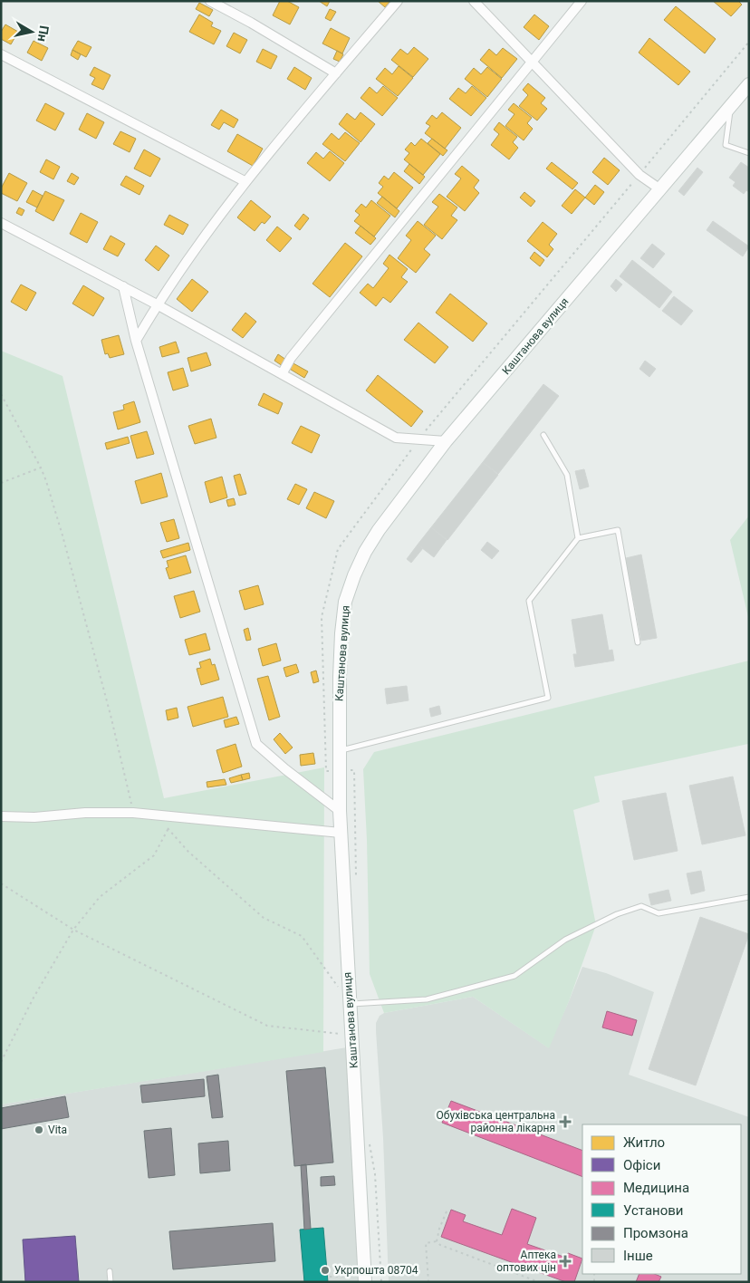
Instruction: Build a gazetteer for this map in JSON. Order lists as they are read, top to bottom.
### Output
{
  "streets": {
    "main road": ["Каштанова вулиця"]
  },
  "places": {
    "health": ["Обухівська центральна районна лікарня", "Аптека оптових цін"],
    "other": ["Vita", "Укрпошта 08704"]
  },
  "legend": [
    "Житло",
    "Офіси",
    "Медицина",
    "Установи",
    "Промзона",
    "Інше"
  ],
  "north": "right"
}
